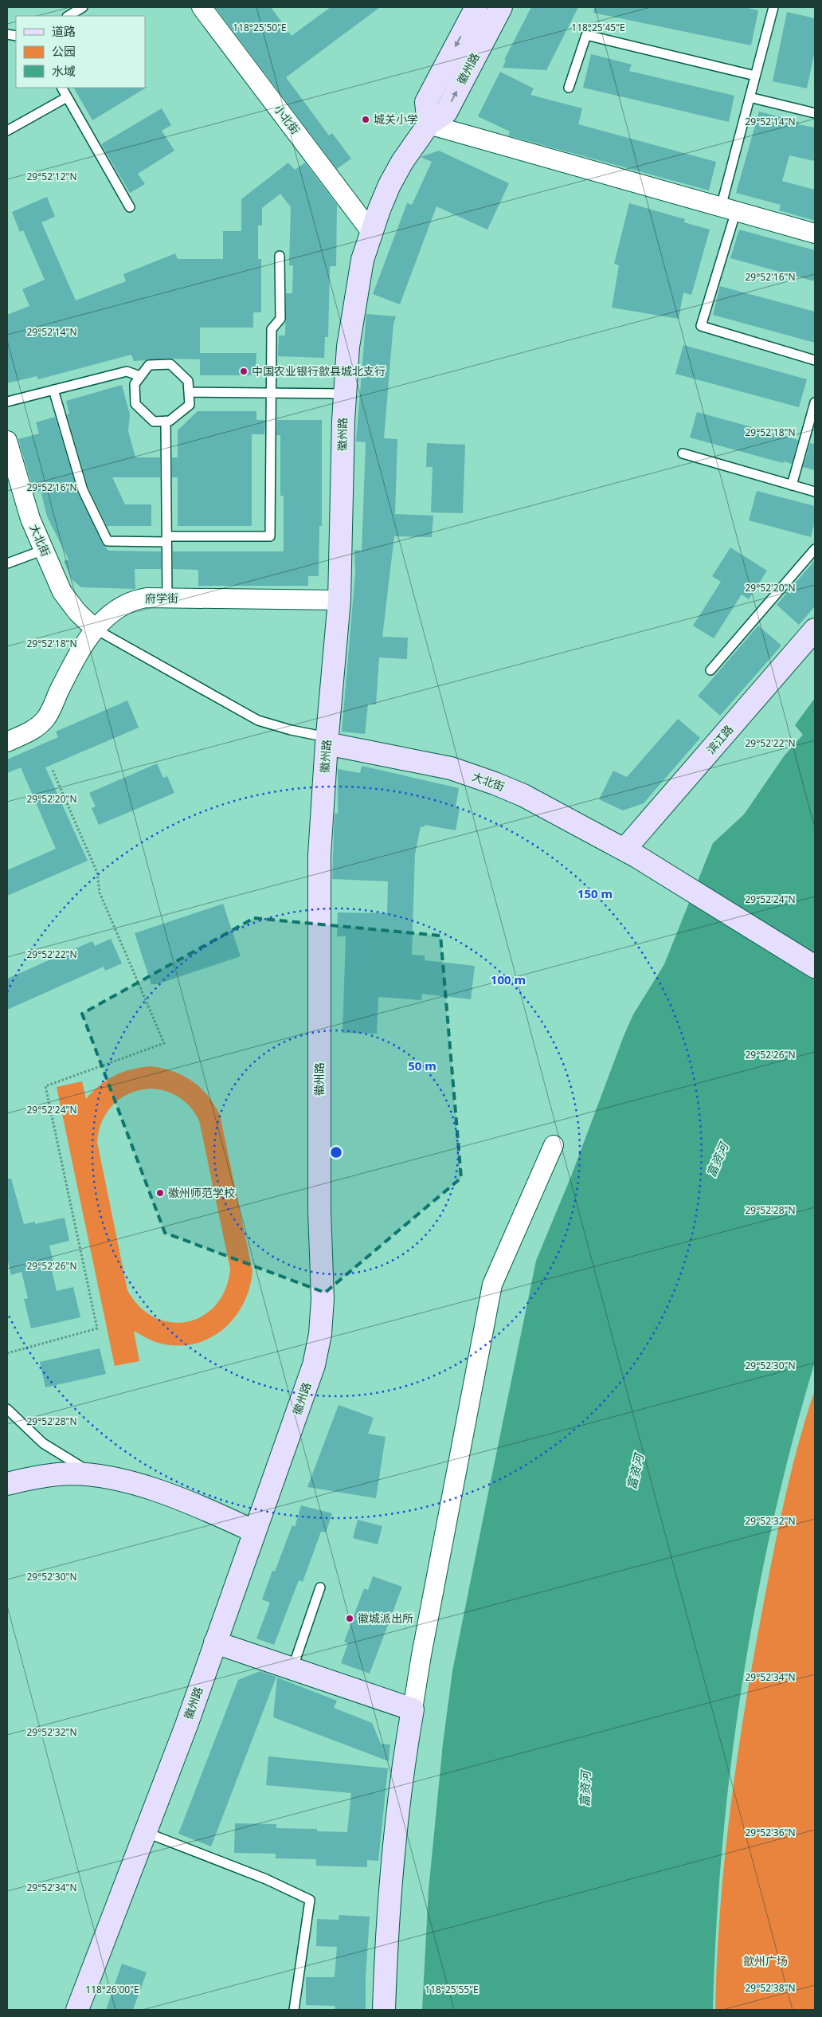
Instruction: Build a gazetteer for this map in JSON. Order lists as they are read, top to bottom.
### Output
{
  "streets": {
    "main road": ["徽州路", "大北街", "滨江路"],
    "street": ["小北街", "府学街"]
  },
  "crossings": [
    ["徽州路", "小北街"],
    ["徽州路", "大北街"],
    ["徽州路", "府学街"],
    ["大北街", "府学街"],
    ["大北街", "滨江路"]
  ],
  "water": ["富资河"],
  "parks": ["歙州广场"],
  "places": [
    "城关小学",
    "中国农业银行歙县城北支行",
    "徽州师范学校",
    "徽城派出所"
  ],
  "legend": ["道路", "公园", "水域"],
  "coordinates": [
    "118°25'50\"E",
    "118°25'45\"E",
    "29°52'14\"N",
    "29°52'12\"N",
    "29°52'16\"N",
    "29°52'18\"N",
    "29°52'20\"N",
    "29°52'22\"N",
    "29°52'24\"N",
    "29°52'26\"N",
    "29°52'28\"N",
    "29°52'30\"N",
    "29°52'32\"N",
    "29°52'34\"N",
    "29°52'36\"N",
    "29°52'38\"N",
    "118°26'00\"E",
    "118°25'55\"E"
  ],
  "rings": ["150 m", "100 m", "50 m"]
}
